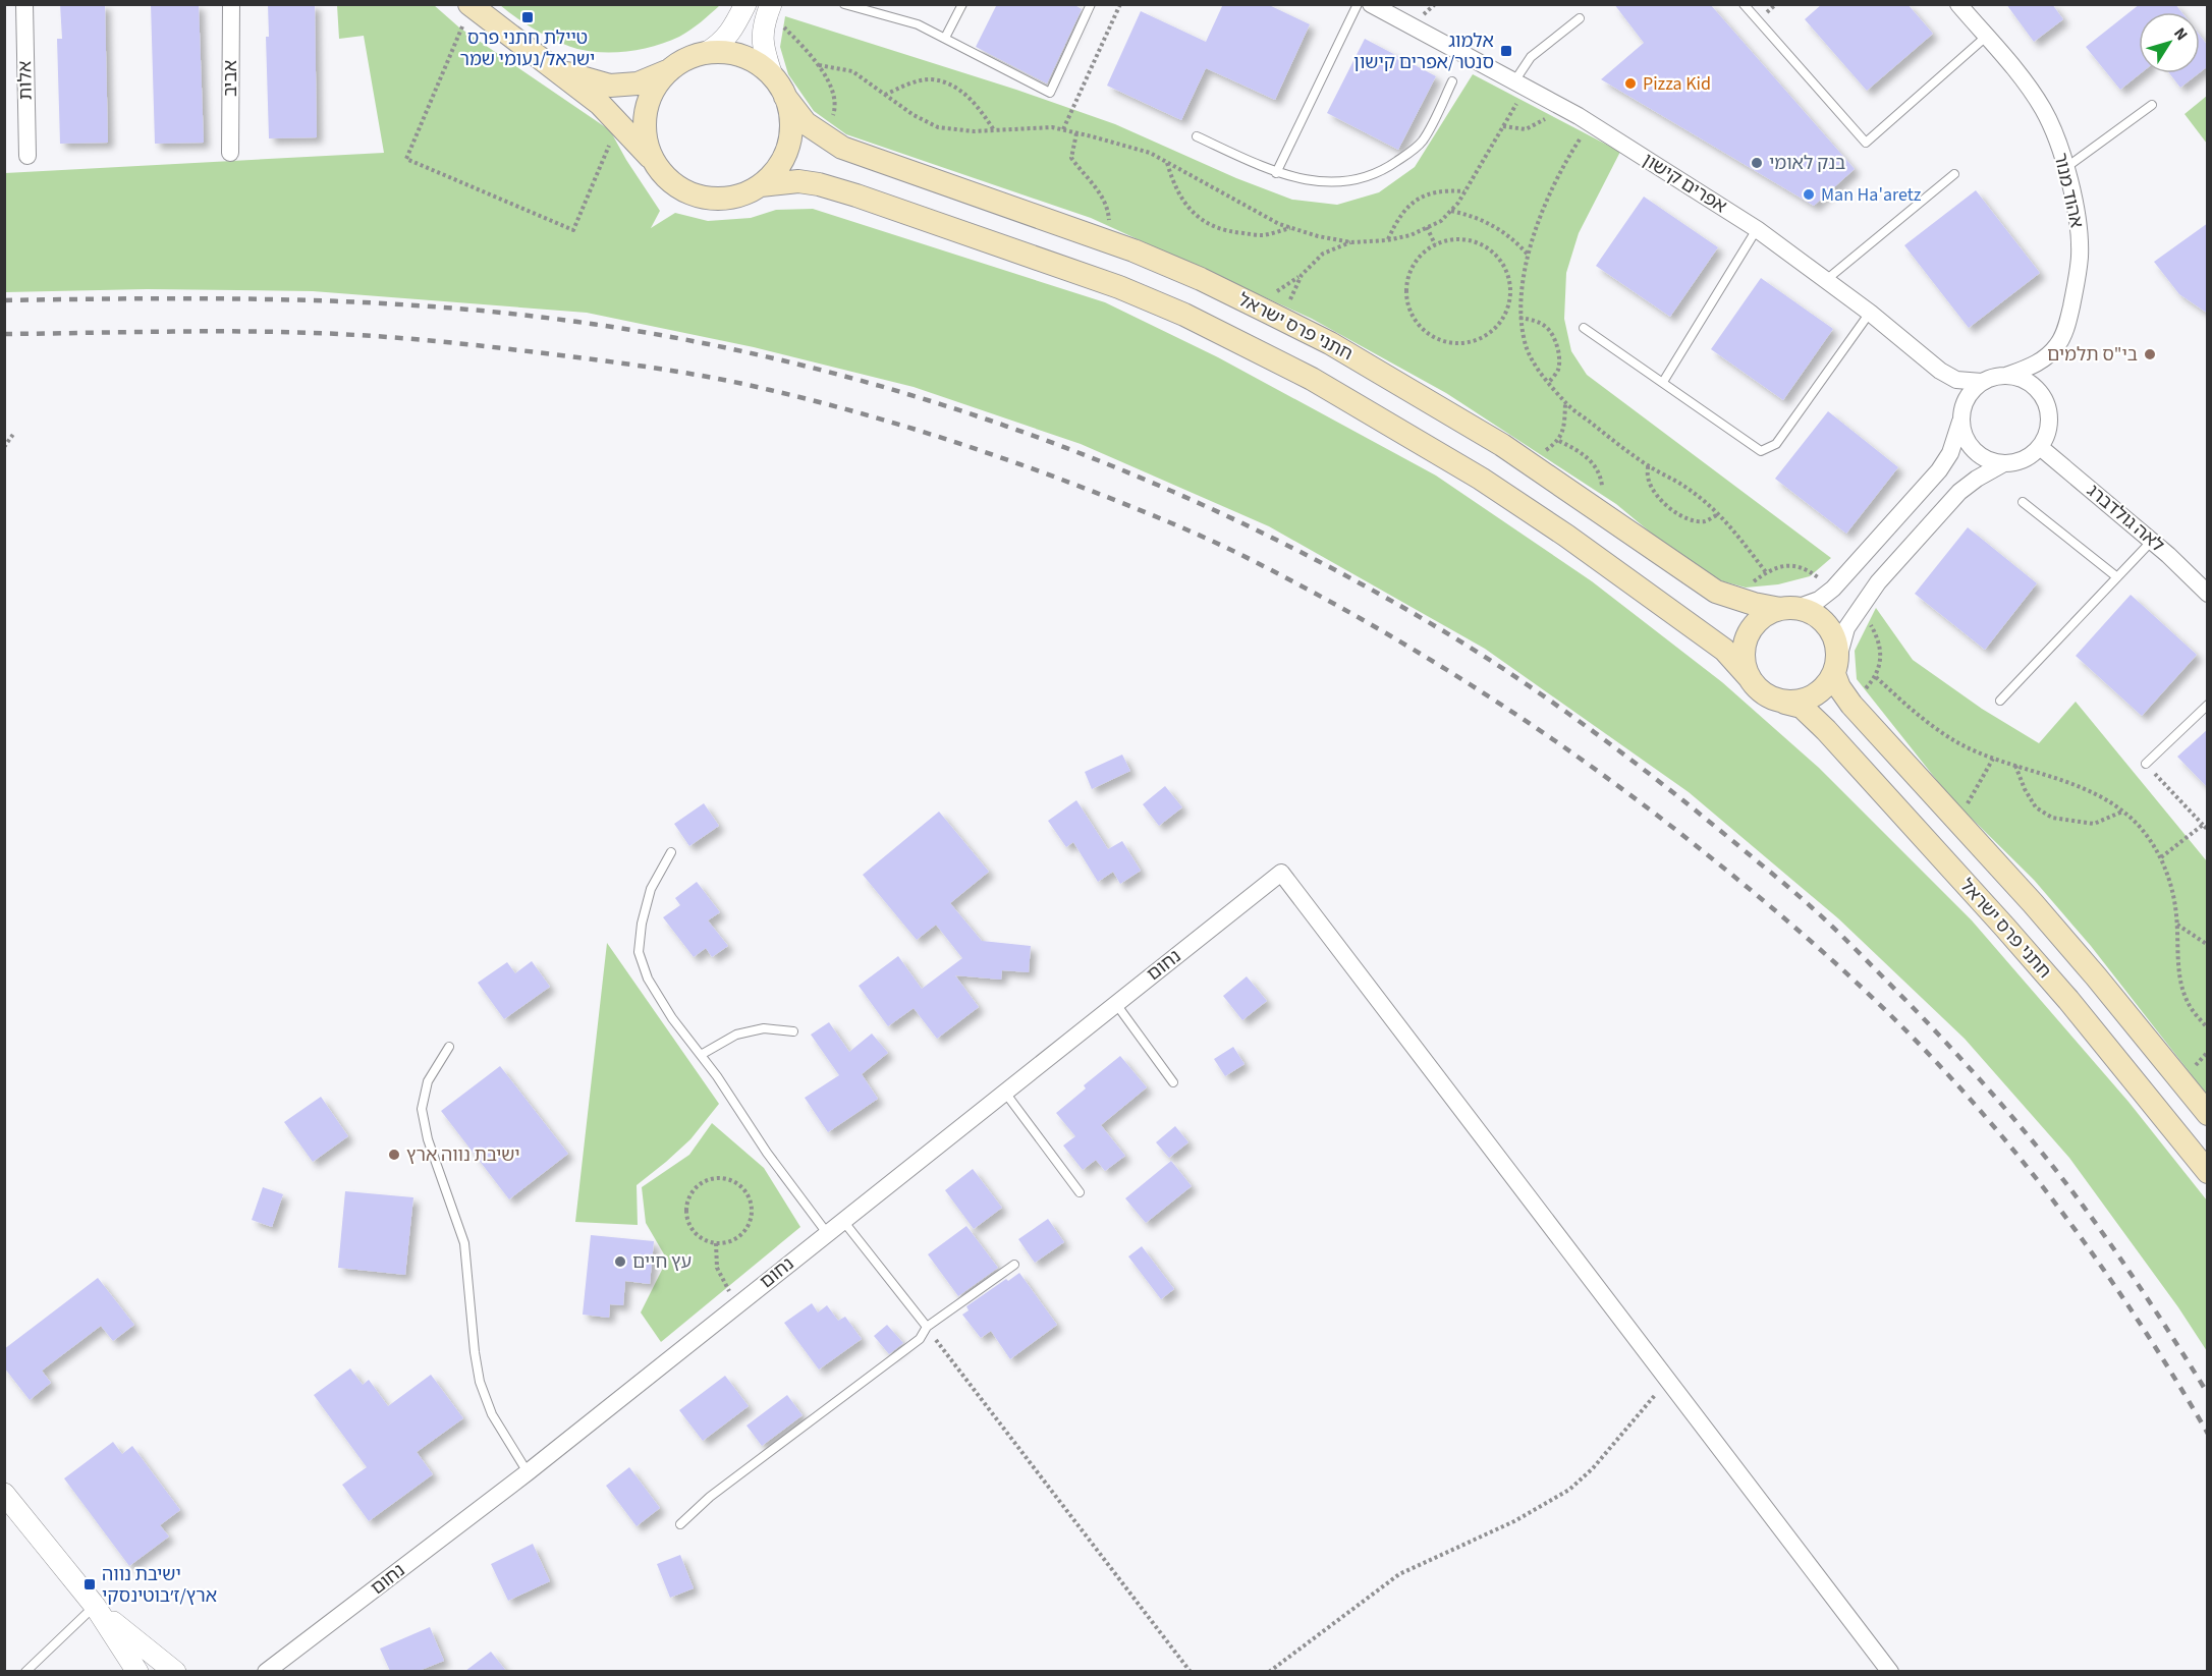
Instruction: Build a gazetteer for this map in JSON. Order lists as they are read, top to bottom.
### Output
{
  "streets": {
    "main road": ["חתני פרס ישראל"],
    "street": [
      "אביב",
      "אלות",
      "אפרים קישון",
      "אהוד מנור",
      "לאה גולדברג",
      "נחום"
    ]
  },
  "crossings": [
    ["אפרים קישון", "אהוד מנור"],
    ["אפרים קישון", "לאה גולדברג"],
    ["אהוד מנור", "לאה גולדברג"]
  ],
  "places": {
    "transit": ["טיילת חתני פרס ישראל/נעומי שמר", "אלמוג סנטר/אפרים קישון", "ישיבת נווה ארץ/ז׳בוטינסקי"],
    "other": [
      "Pizza Kid",
      "בנק לאומי",
      "Man Ha'aretz",
      "בי\"ס תלמים",
      "ישיבת נווה ארץ",
      "עץ חיים"
    ]
  },
  "north": "top right"
}
